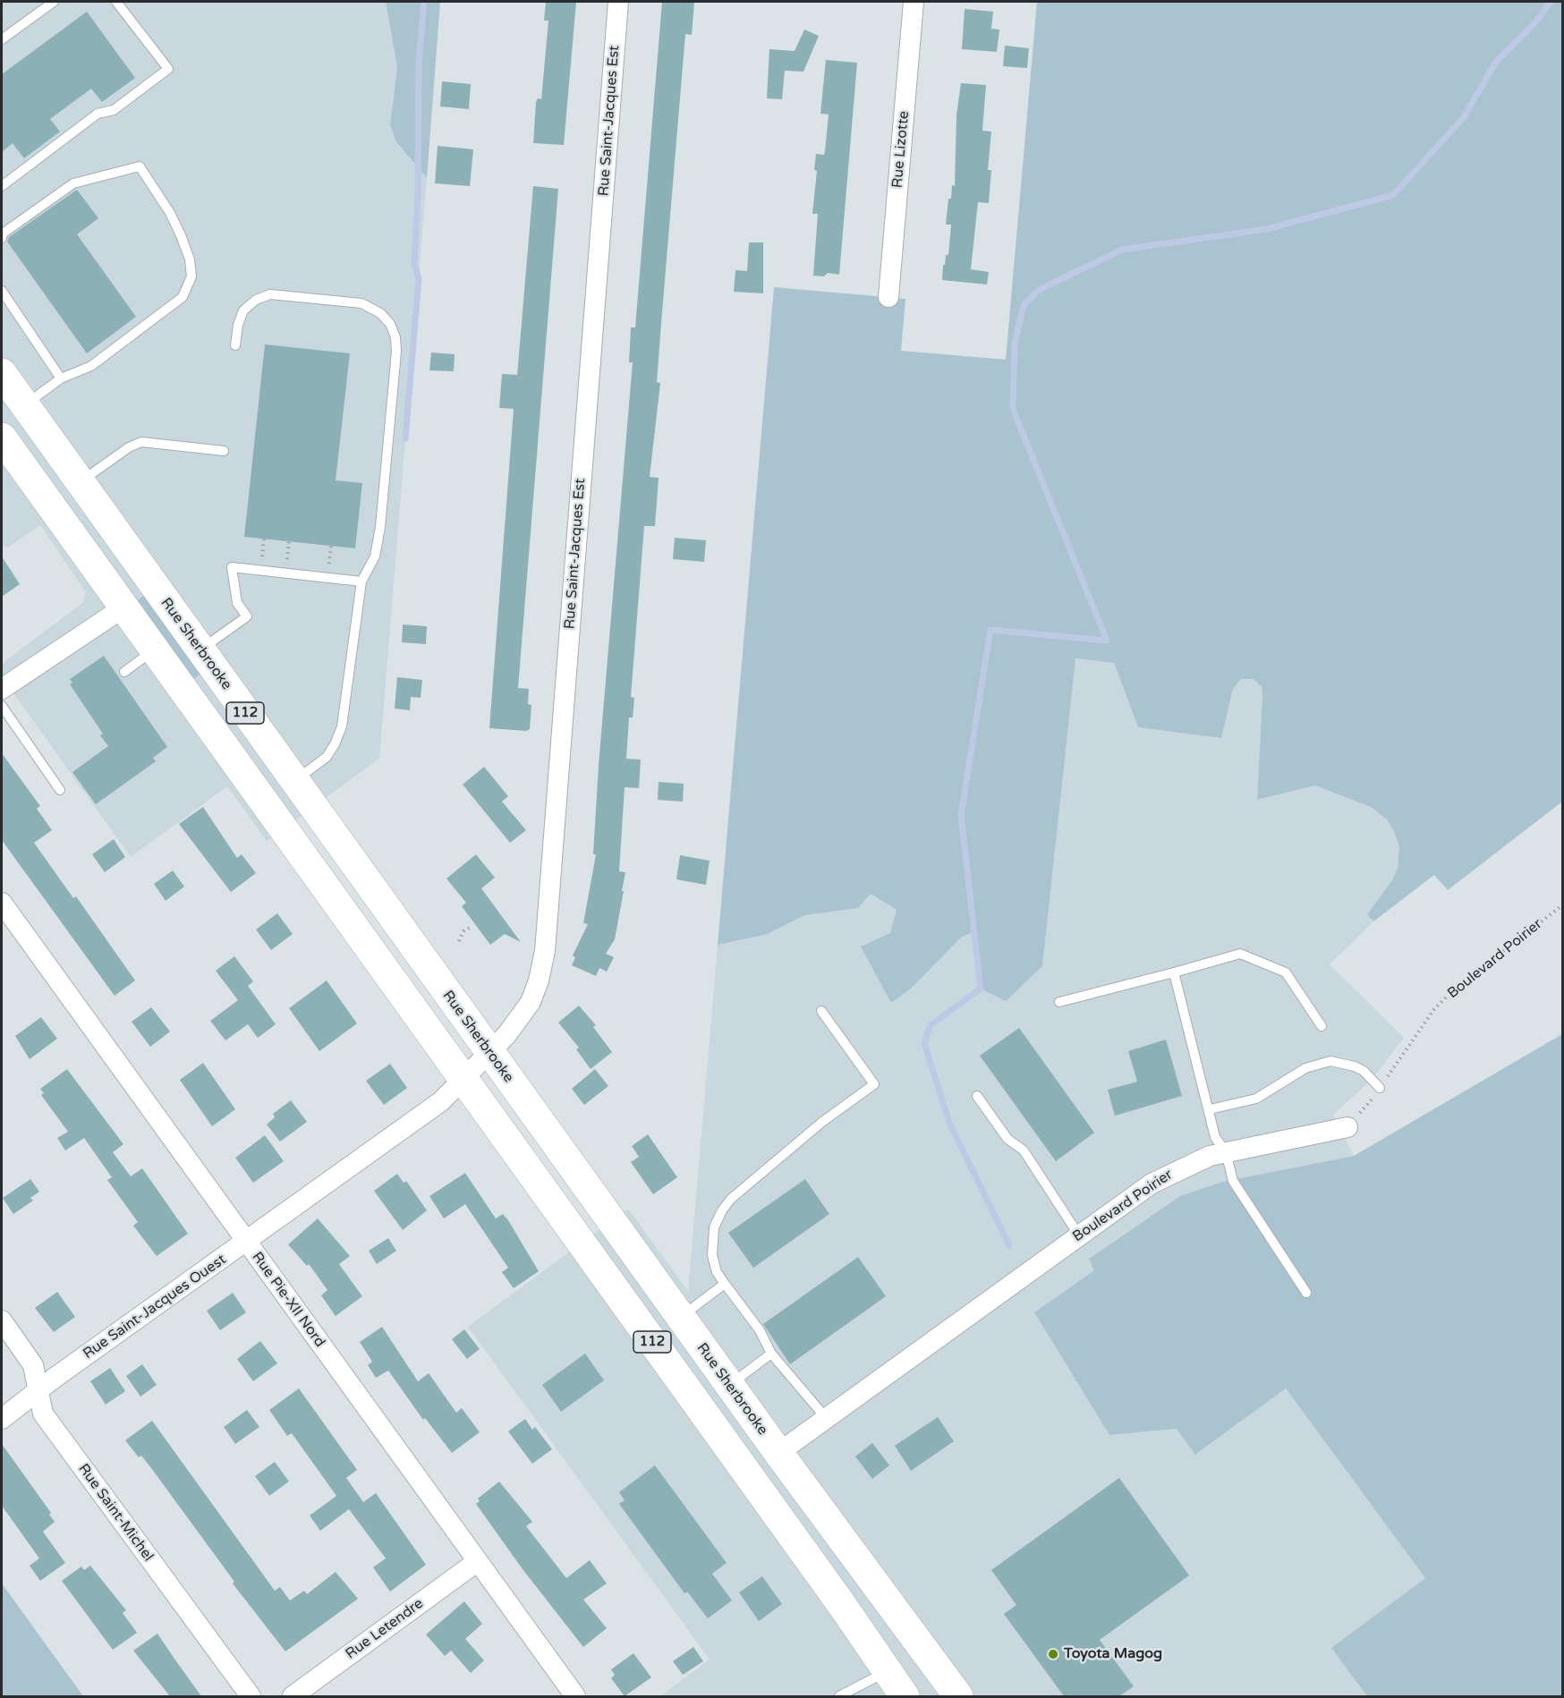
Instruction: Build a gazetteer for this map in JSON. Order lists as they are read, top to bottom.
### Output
{
  "streets": {
    "main road": ["Rue Sherbrooke", "112"],
    "street": [
      "Rue Saint-Jacques Est",
      "Rue Lizotte",
      "Boulevard Poirier",
      "Rue Pie-XII Nord",
      "Rue Saint-Jacques Ouest",
      "Rue Saint-Michel",
      "Rue Letendre"
    ]
  },
  "crossings": [
    ["Rue Saint-Jacques Est", "Rue Sherbrooke"],
    ["Rue Saint-Jacques Est", "112"],
    ["Rue Saint-Jacques Est", "Rue Saint-Jacques Ouest"],
    ["Rue Sherbrooke", "Boulevard Poirier"],
    ["112", "Rue Saint-Jacques Ouest"],
    ["Rue Pie-XII Nord", "Rue Saint-Jacques Ouest"],
    ["Rue Pie-XII Nord", "Rue Letendre"],
    ["Rue Saint-Jacques Ouest", "Rue Saint-Michel"]
  ],
  "places": ["Toyota Magog"]
}
